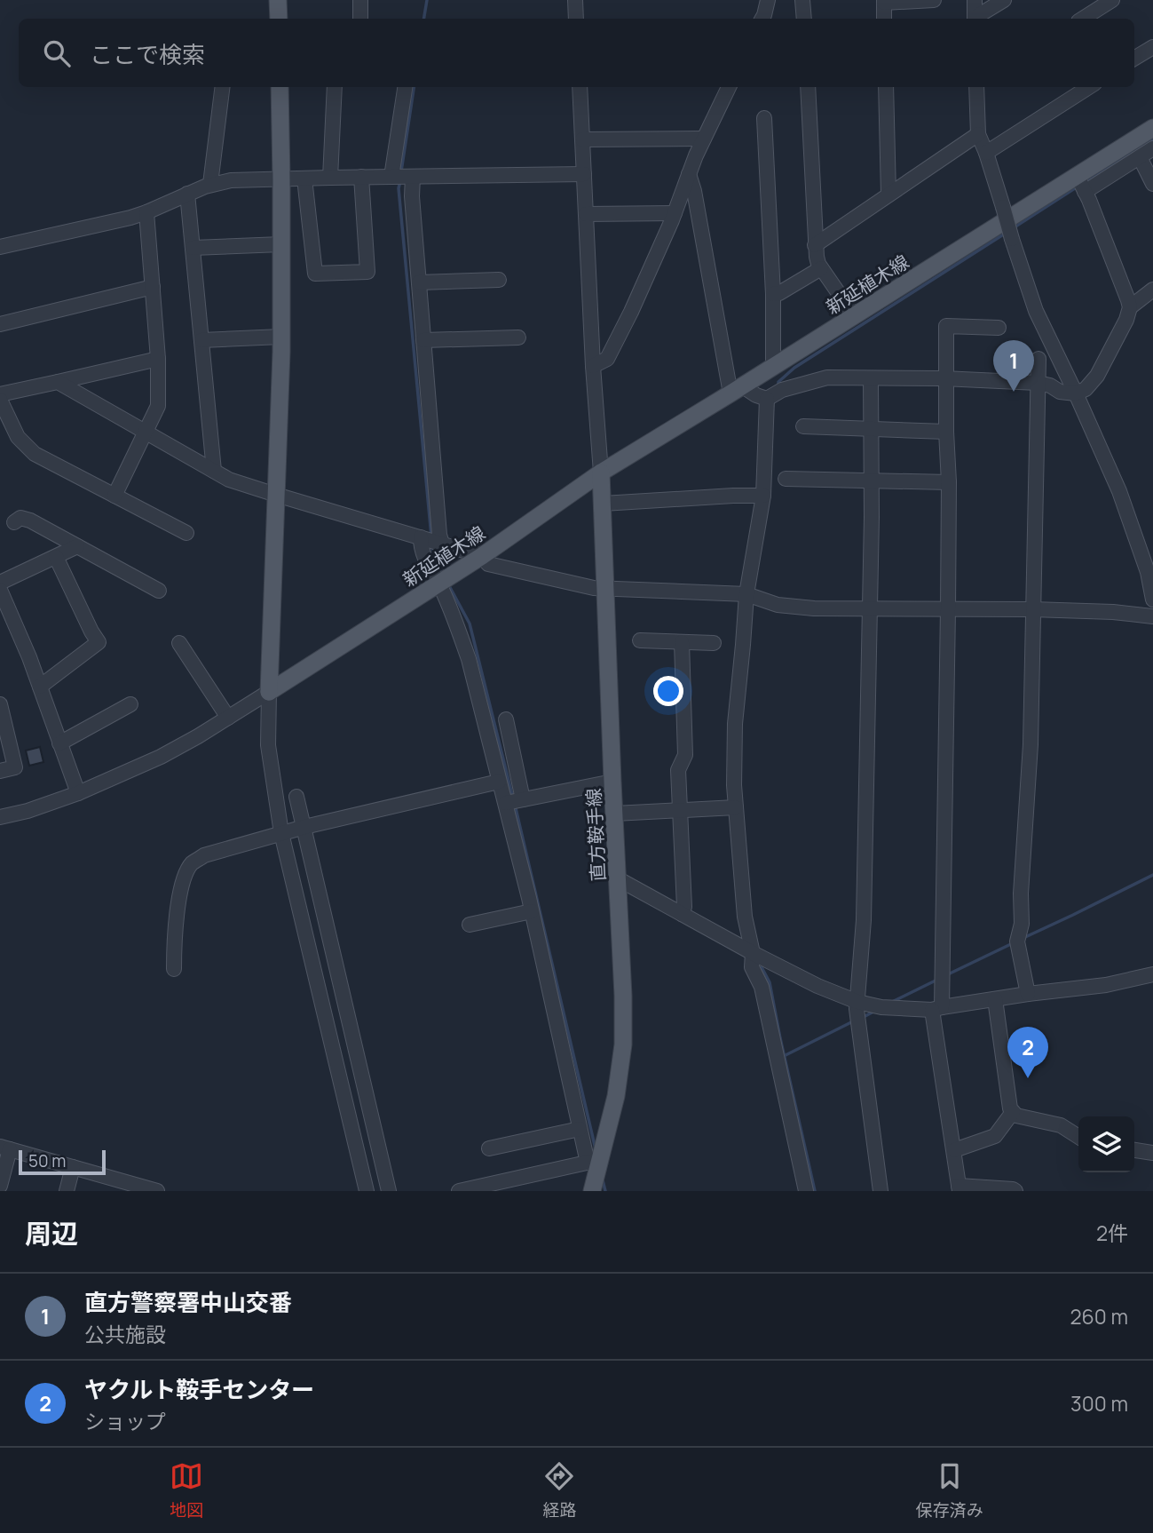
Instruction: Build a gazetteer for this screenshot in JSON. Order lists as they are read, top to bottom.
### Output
{
  "streets": {
    "main road": ["新延植木線", "直方鞍手線"]
  },
  "crossings": [
    ["新延植木線", "直方鞍手線"]
  ],
  "scale_bar": "50 m",
  "page": {
    "search": "ここで検索",
    "pins": ["1", "2"],
    "scale": "50 m",
    "heading": ["周辺", "2件"],
    "list": [
      {
        "mark": "1",
        "name": "直方警察署中山交番",
        "note": "公共施設",
        "value": "260 m"
      },
      {
        "mark": "2",
        "name": "ヤクルト鞍手センター",
        "note": "ショップ",
        "value": "300 m"
      }
    ],
    "nav": ["地図", "経路", "保存済み"]
  }
}
